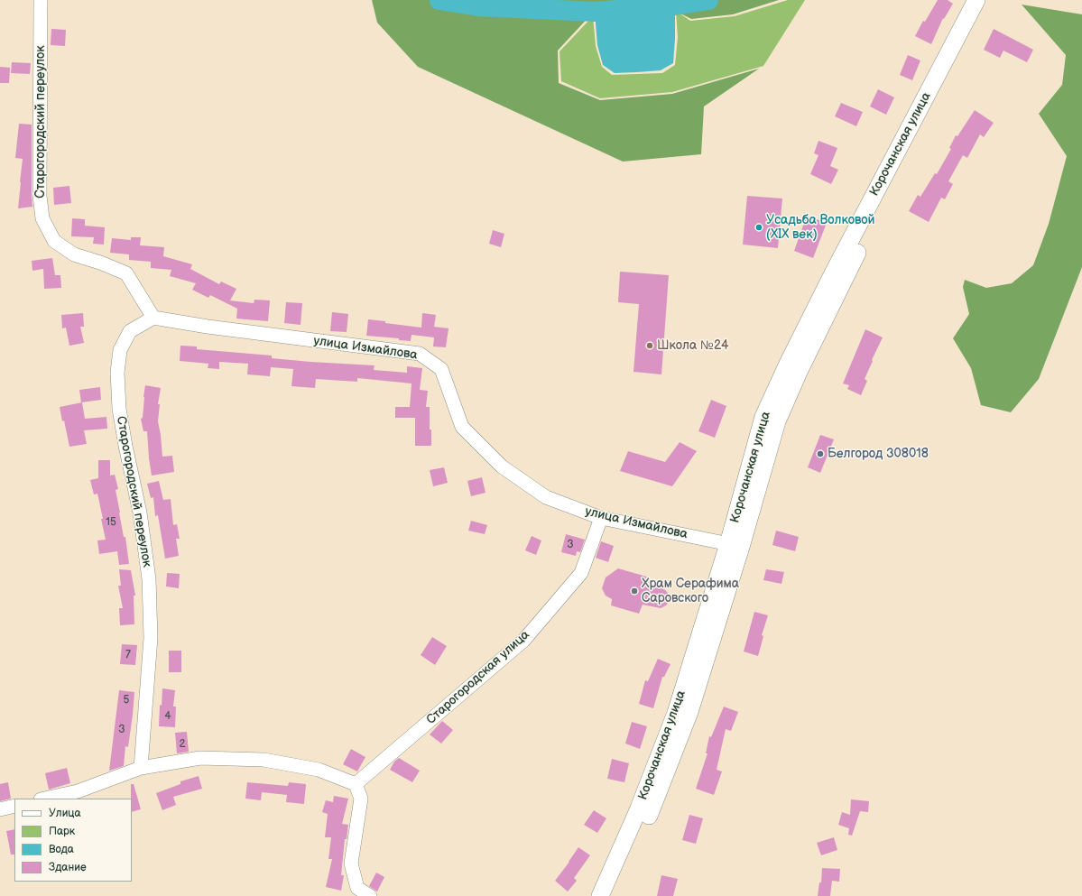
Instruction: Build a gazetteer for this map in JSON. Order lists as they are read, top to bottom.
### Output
{
  "streets": {
    "main road": ["Корочанская улица"],
    "street": ["Старогородский переулок", "улица Измайлова", "Старогородская улица"]
  },
  "crossings": [
    ["Старогородский переулок", "улица Измайлова"],
    ["Корочанская улица", "улица Измайлова"],
    ["улица Измайлова", "Старогородская улица"]
  ],
  "places": [
    "Усадьба Волковой (XIX век)",
    "Школа №24",
    "Белгород 308018",
    "Храм Серафима Саровского"
  ],
  "house_numbers": [
    "15",
    "3",
    "7",
    "5",
    "4",
    "3",
    "2"
  ],
  "legend": [
    "Улица",
    "Парк",
    "Вода",
    "Здание"
  ]
}
